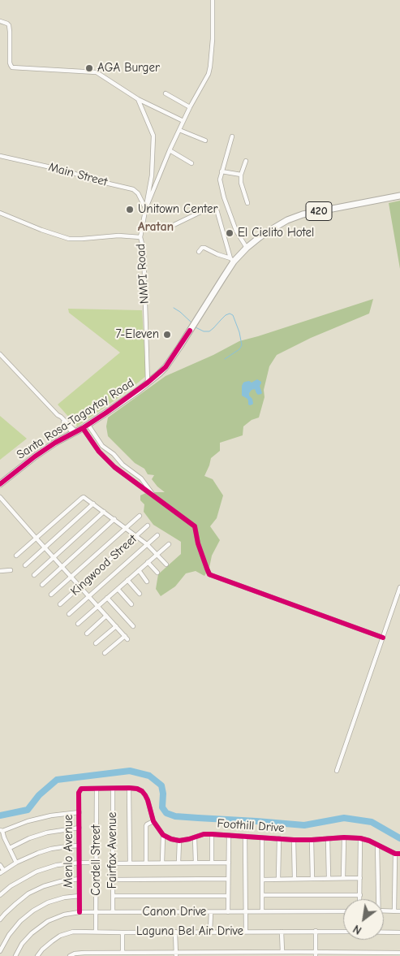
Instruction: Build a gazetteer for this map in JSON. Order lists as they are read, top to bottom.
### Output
{
  "streets": {
    "main road": ["420", "Santa Rosa-Tagaytay Road"],
    "street": [
      "Main Street",
      "NMPI Road",
      "Kingwood Street",
      "Foothill Drive",
      "Fairfax Avenue",
      "Menlo Avenue",
      "Cordell Street",
      "Canon Drive",
      "Laguna Bel Air Drive"
    ]
  },
  "crossings": [
    ["NMPI Road", "Santa Rosa-Tagaytay Road"],
    ["Fairfax Avenue", "Canon Drive"],
    ["Menlo Avenue", "Cordell Street"],
    ["Menlo Avenue", "Canon Drive"],
    ["Cordell Street", "Canon Drive"],
    ["Cordell Street", "Laguna Bel Air Drive"]
  ],
  "districts": ["Aratan"],
  "places": [
    "AGA Burger",
    "Unitown Center",
    "El Cielito Hotel",
    "7-Eleven"
  ],
  "north": "bottom left"
}
